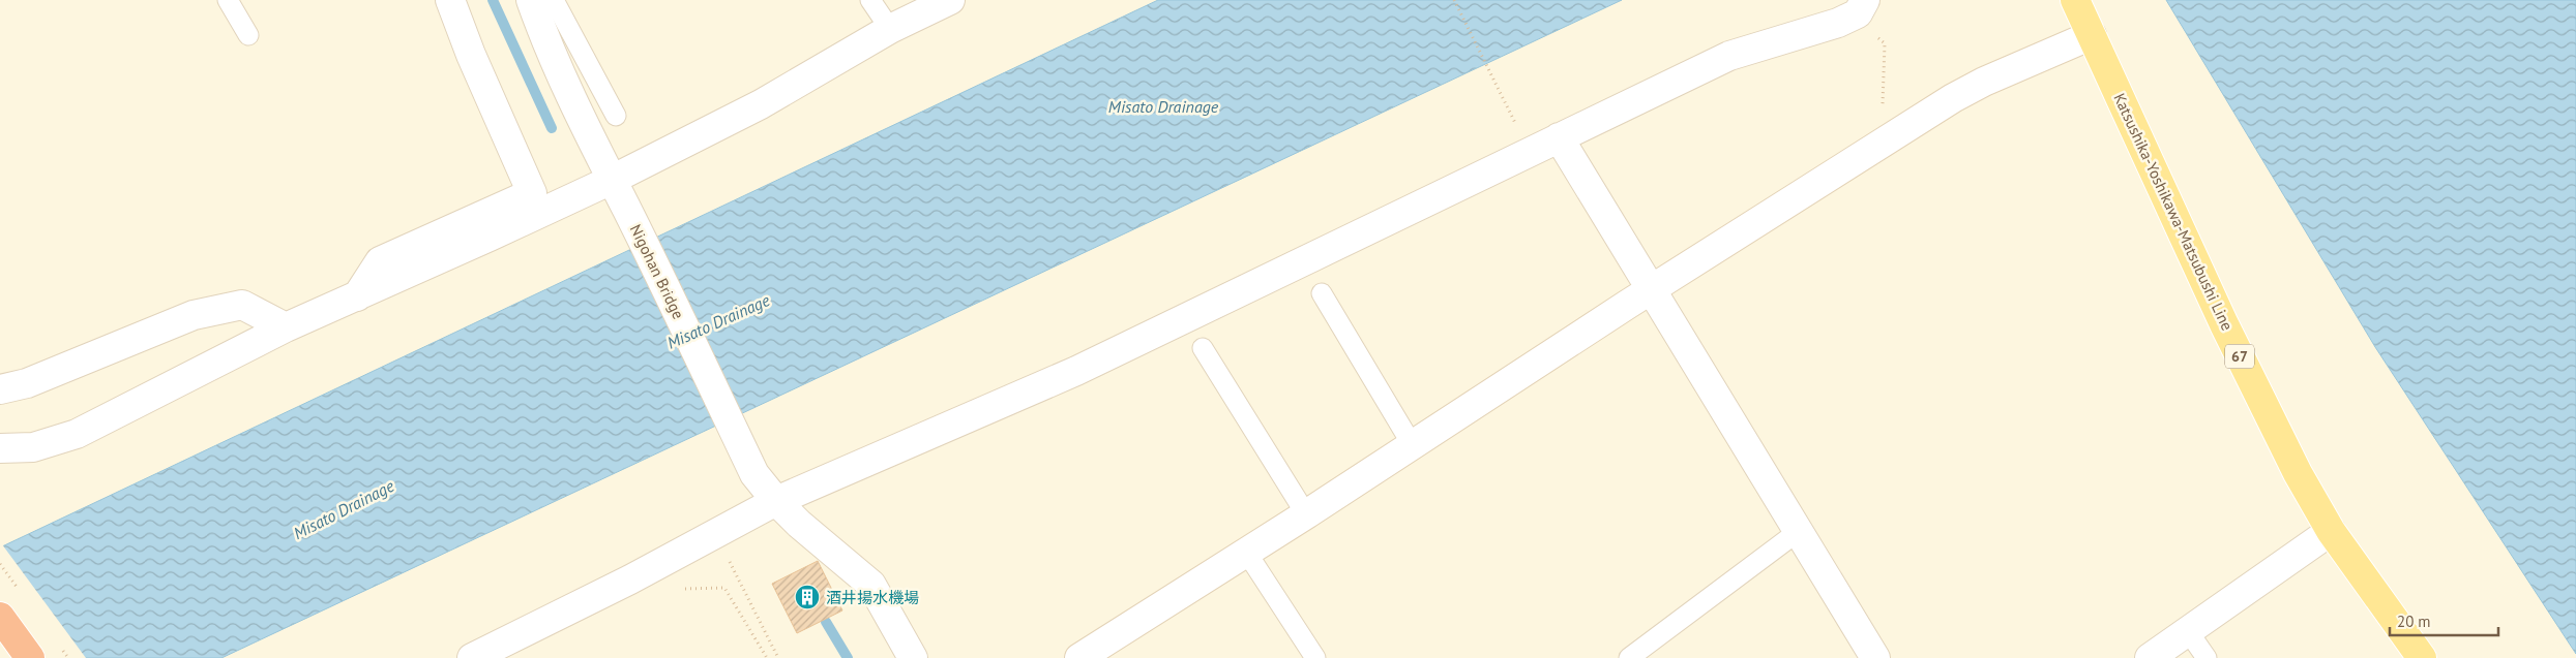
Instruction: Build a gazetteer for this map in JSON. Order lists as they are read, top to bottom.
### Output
{
  "streets": {
    "main road": ["Katsushika-Yoshikawa-Matsubushi Line", "67"],
    "street": ["Nigohan Bridge"]
  },
  "water": ["Misato Drainage"],
  "places": {
    "building": ["酒井揚水機場"]
  },
  "scale_bar": "20 m"
}
